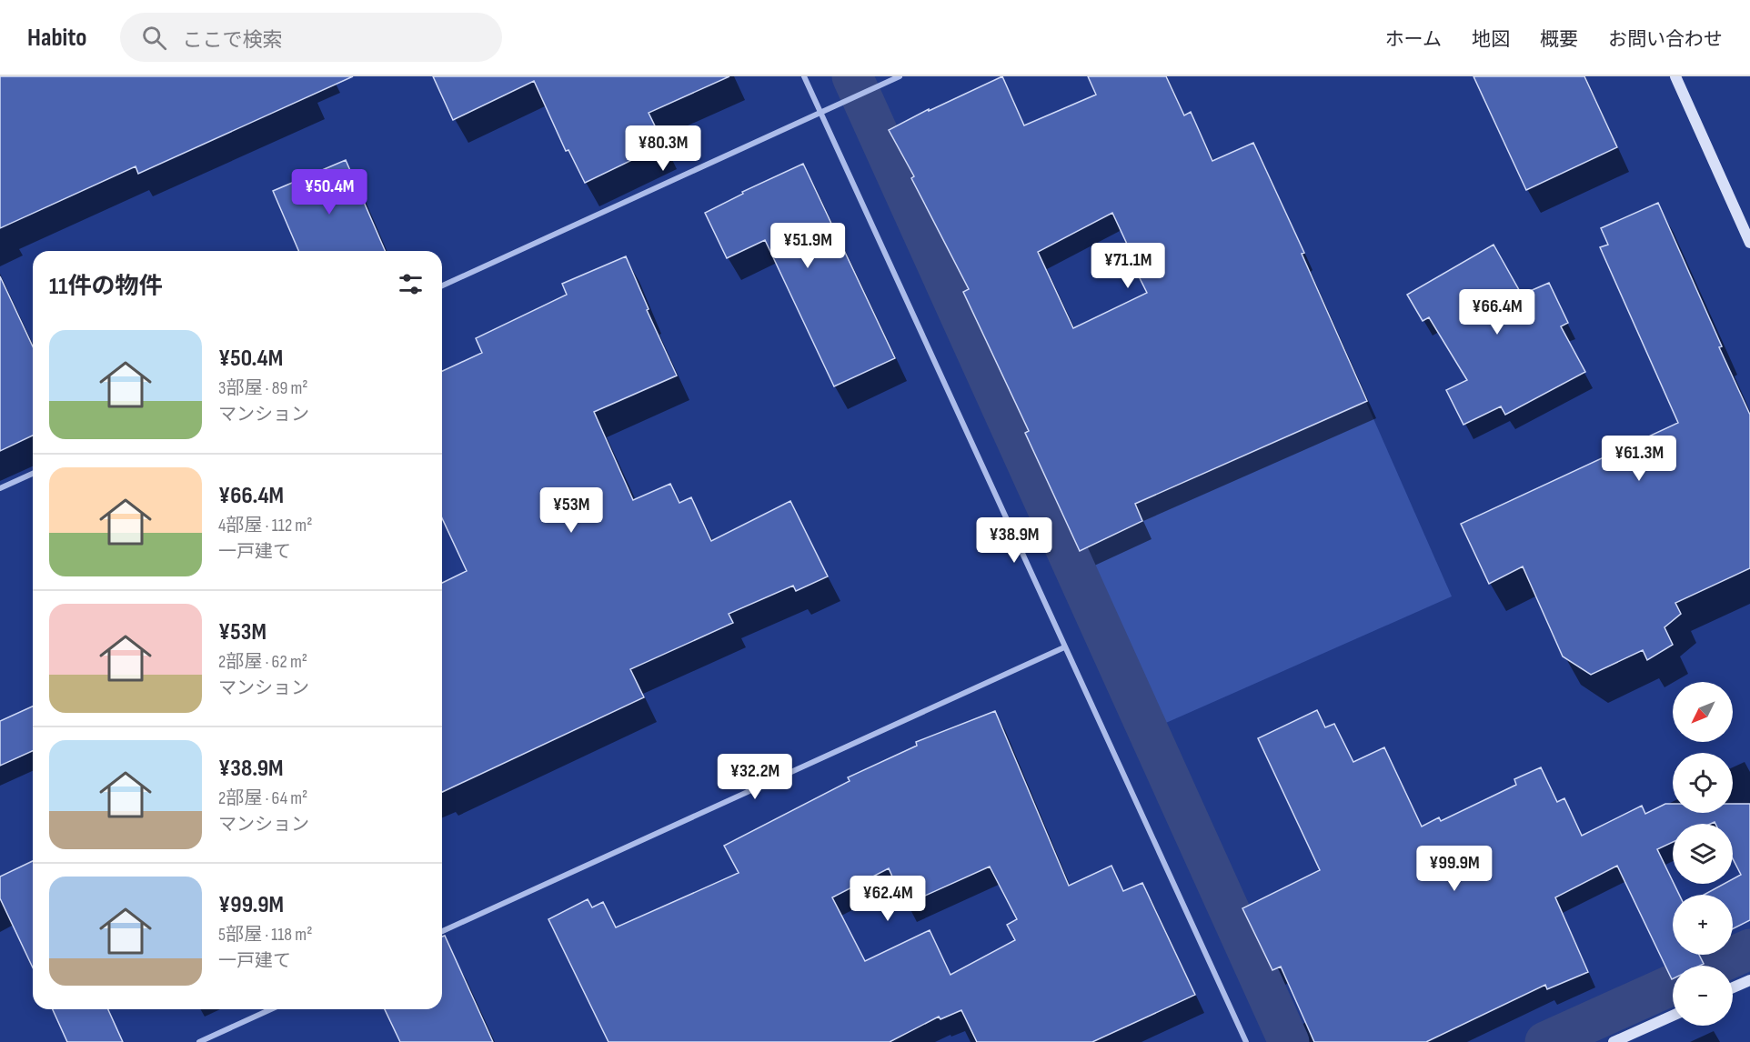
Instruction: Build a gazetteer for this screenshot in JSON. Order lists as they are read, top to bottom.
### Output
{
  "north": "bottom left",
  "page": {
    "header": "Habito",
    "search": "ここで検索",
    "nav": [
      "ホーム",
      "地図",
      "概要",
      "お問い合わせ"
    ],
    "price": [
      "¥80.3M",
      "¥50.4M",
      "¥51.9M",
      "¥71.1M",
      "¥66.4M",
      "¥61.3M",
      "¥53M",
      "¥38.9M",
      "¥32.2M",
      "¥99.9M",
      "¥62.4M"
    ],
    "heading": "11件の物件",
    "list": [
      {
        "name": "¥50.4M",
        "note": "3部屋 · 89 m² · マンション"
      },
      {
        "name": "¥66.4M",
        "note": "4部屋 · 112 m² · 一戸建て"
      },
      {
        "name": "¥53M",
        "note": "2部屋 · 62 m² · マンション"
      },
      {
        "name": "¥38.9M",
        "note": "2部屋 · 64 m² · マンション"
      },
      {
        "name": "¥99.9M",
        "note": "5部屋 · 118 m² · 一戸建て"
      }
    ],
    "map_buttons": ["+", "−"]
  }
}
